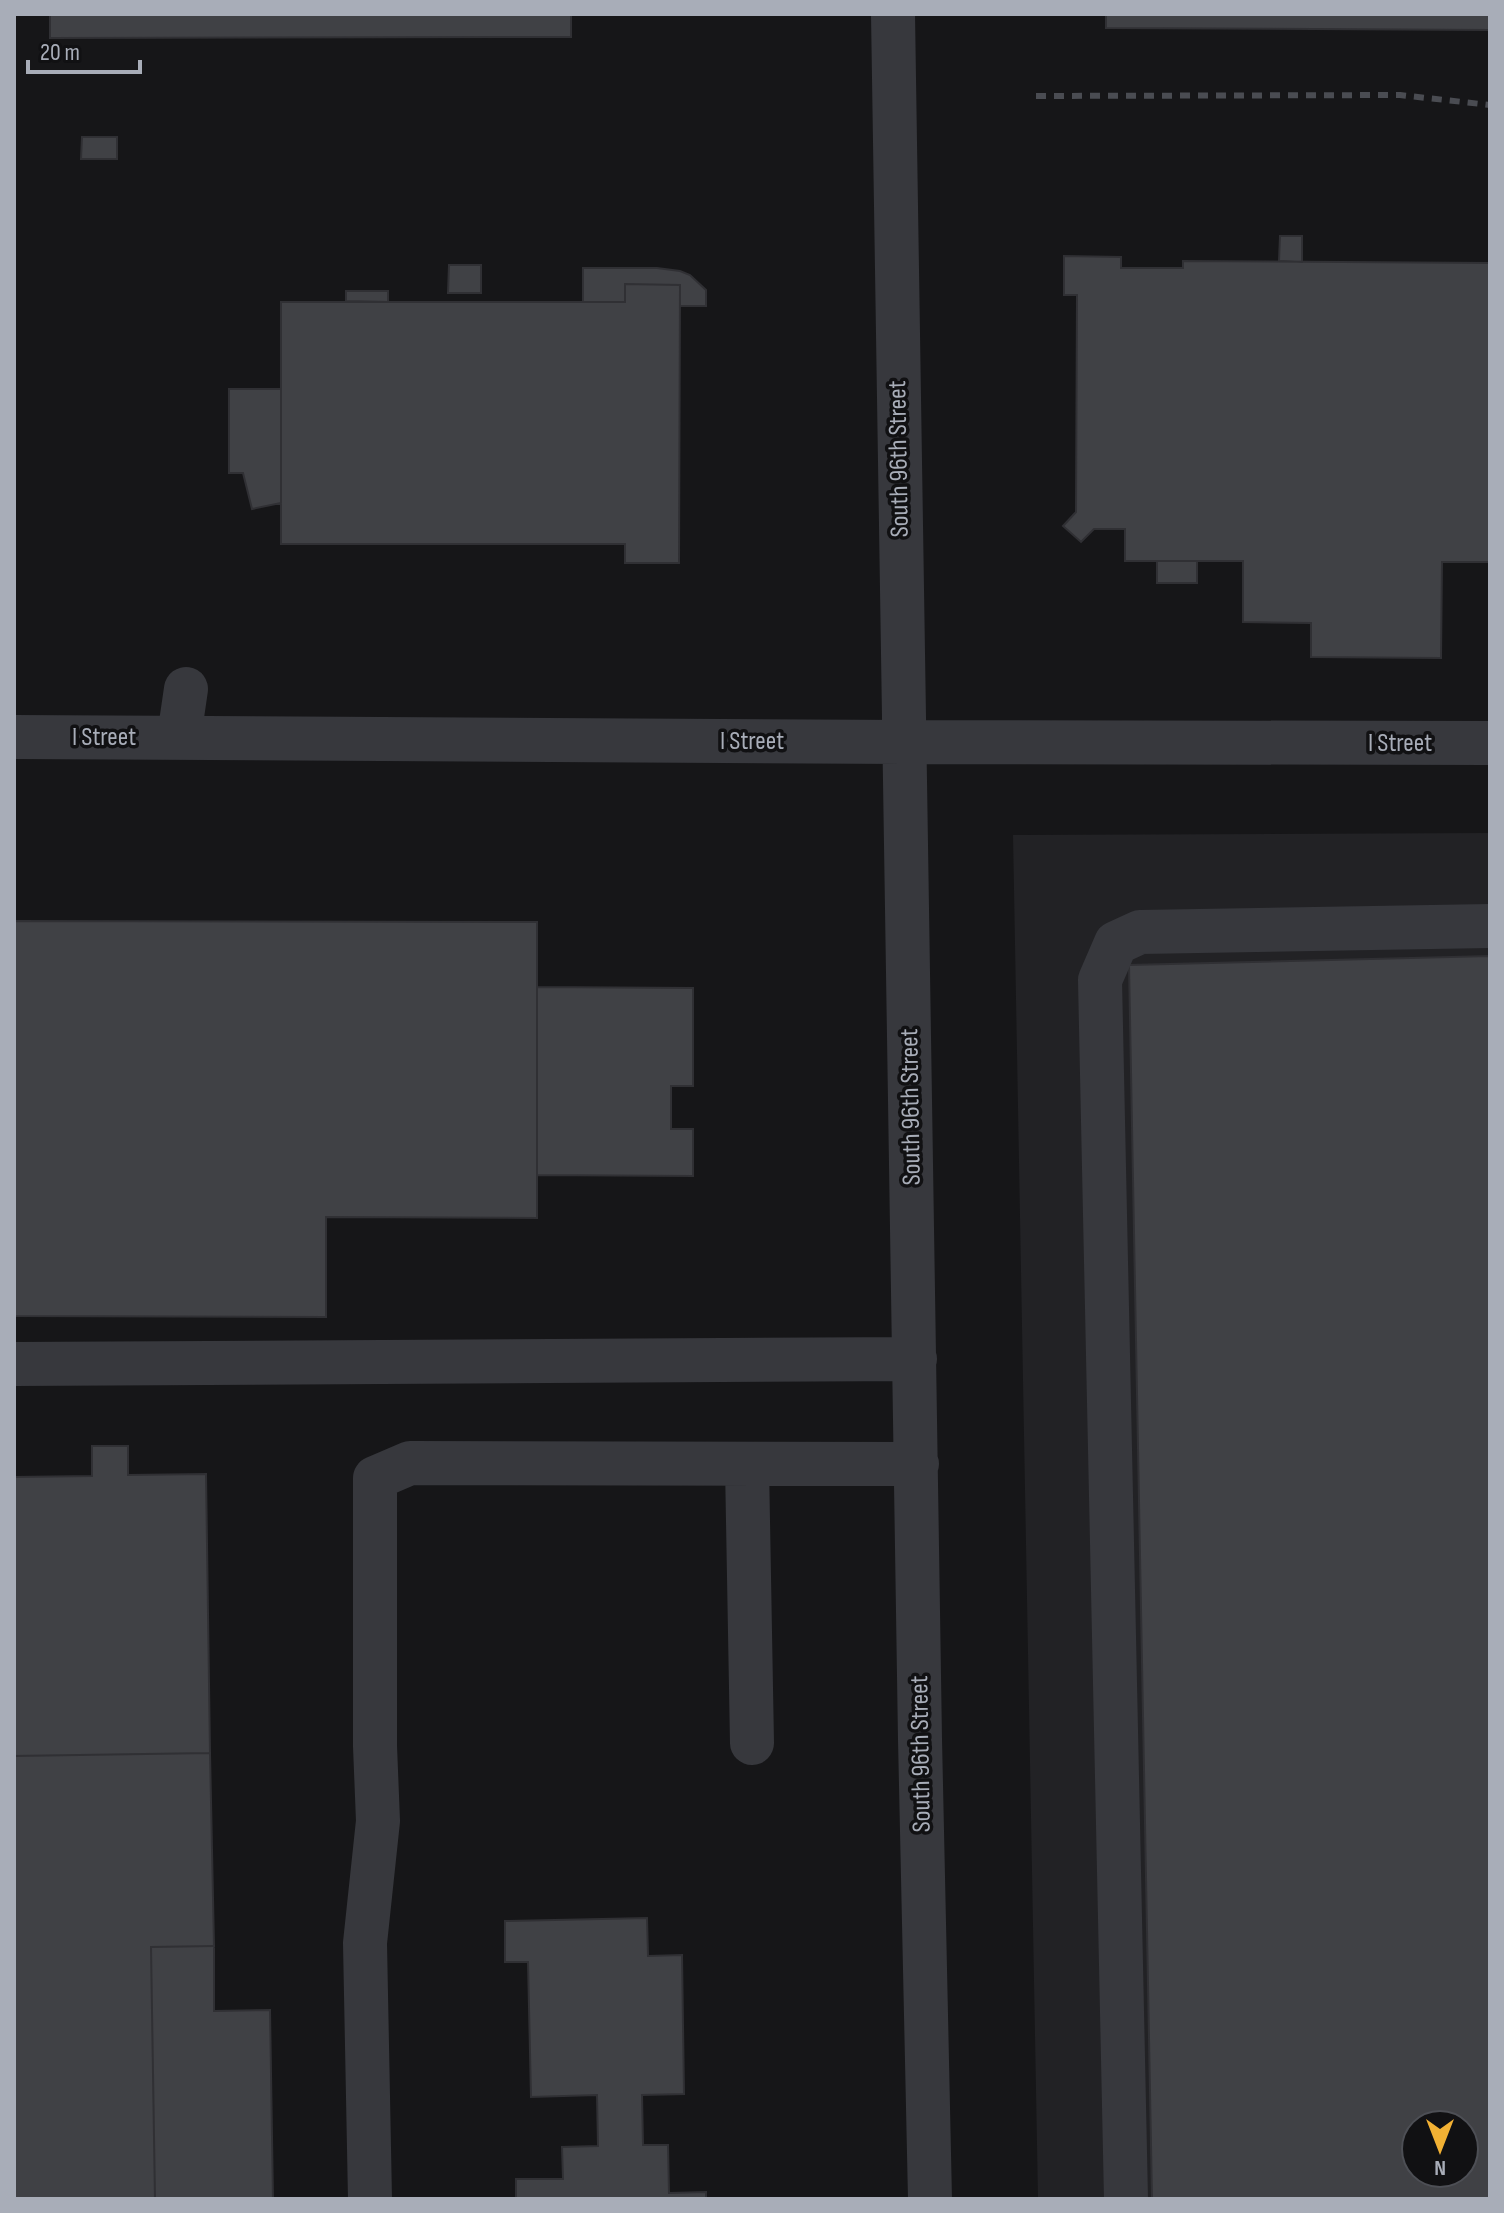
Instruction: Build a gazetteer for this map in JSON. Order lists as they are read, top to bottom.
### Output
{
  "streets": {
    "street": ["South 96th Street", "I Street"]
  },
  "crossings": [
    ["South 96th Street", "I Street"]
  ],
  "scale_bar": "20 m",
  "north": "bottom"
}
